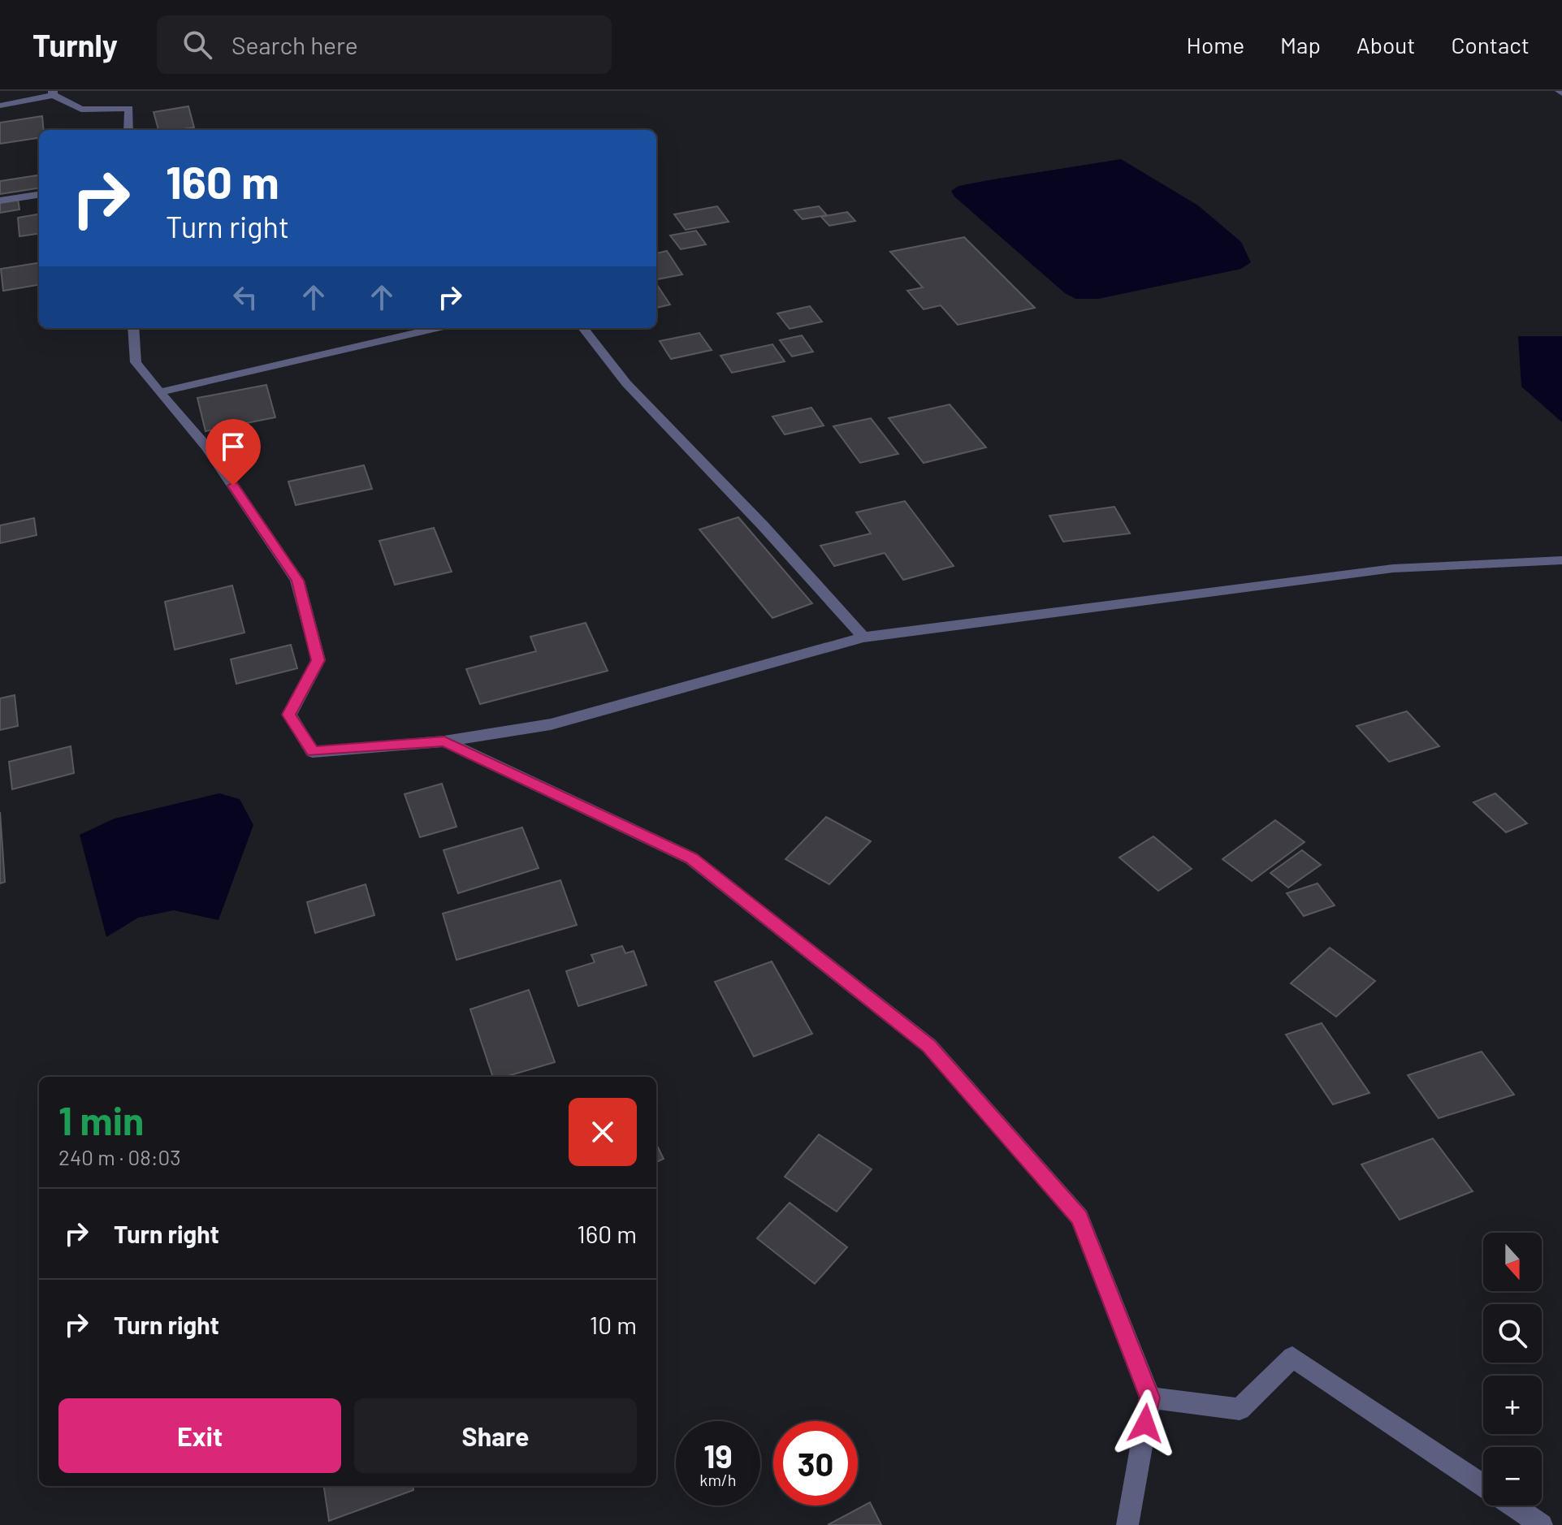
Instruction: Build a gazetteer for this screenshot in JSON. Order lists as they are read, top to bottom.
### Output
{
  "north": "bottom",
  "page": {
    "header": "Turnly",
    "search": "Search here",
    "nav": [
      "Home",
      "Map",
      "About",
      "Contact"
    ],
    "turn": ["160 m", "Turn right"],
    "heading": ["1 min", "240 m · 08:03"],
    "list": [
      {
        "name": "Turn right",
        "value": "160 m"
      },
      {
        "name": "Turn right",
        "value": "10 m"
      }
    ],
    "map_buttons": ["+", "−"],
    "buttons": ["Exit", "Share"],
    "speed": "19 km/h",
    "limit": "30"
  }
}
